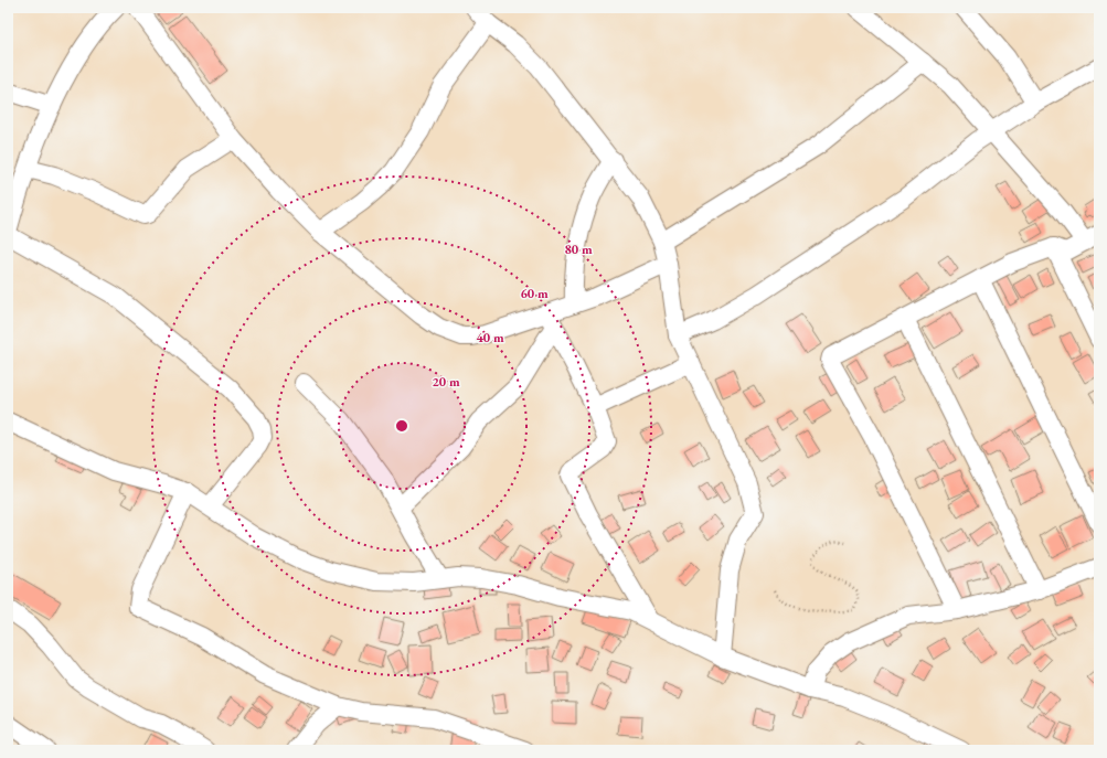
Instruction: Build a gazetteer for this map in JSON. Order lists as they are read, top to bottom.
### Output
{
  "rings": [
    "80 m",
    "60 m",
    "40 m",
    "20 m"
  ]
}
